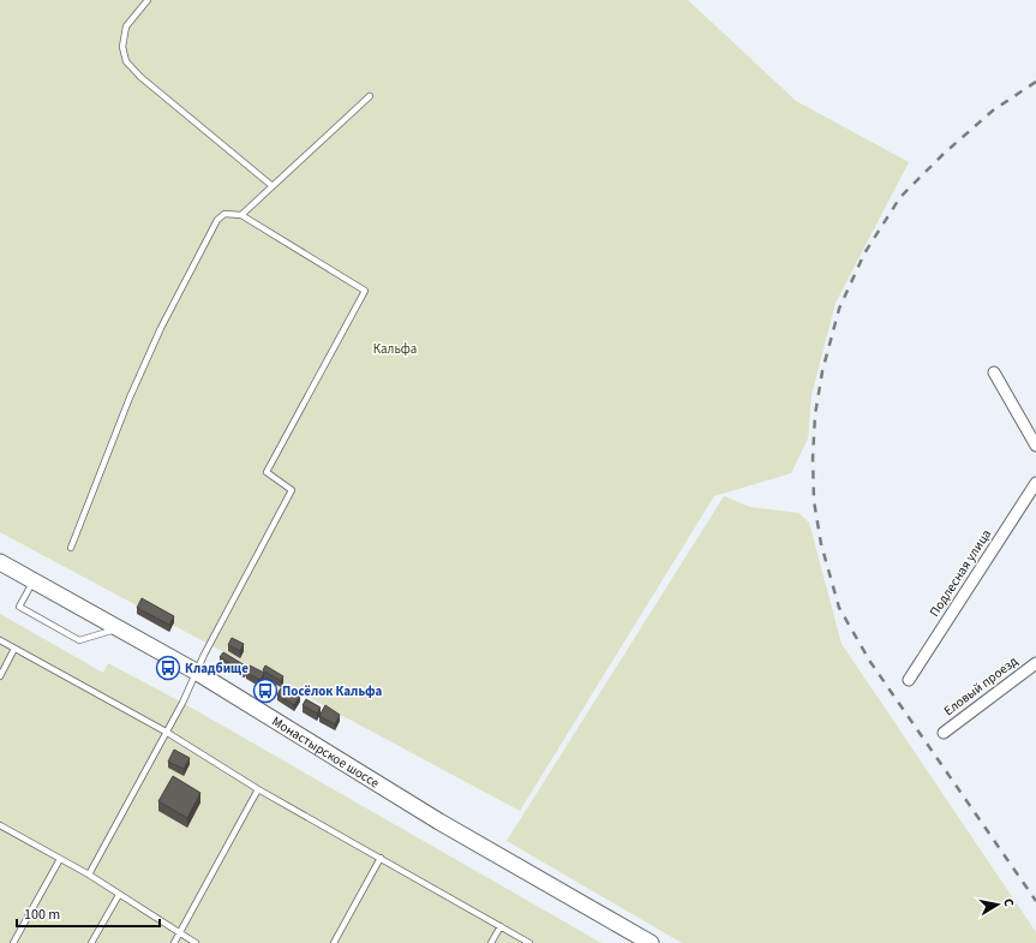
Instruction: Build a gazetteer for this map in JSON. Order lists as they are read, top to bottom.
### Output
{
  "streets": {
    "main road": ["Монастырское шоссе"],
    "street": ["Подлесная улица", "Еловый проезд"]
  },
  "parks": ["Кальфа"],
  "places": {
    "bus stop": ["Кладбище", "Посёлок Кальфа"]
  },
  "scale_bar": "100 m",
  "north": "right"
}
